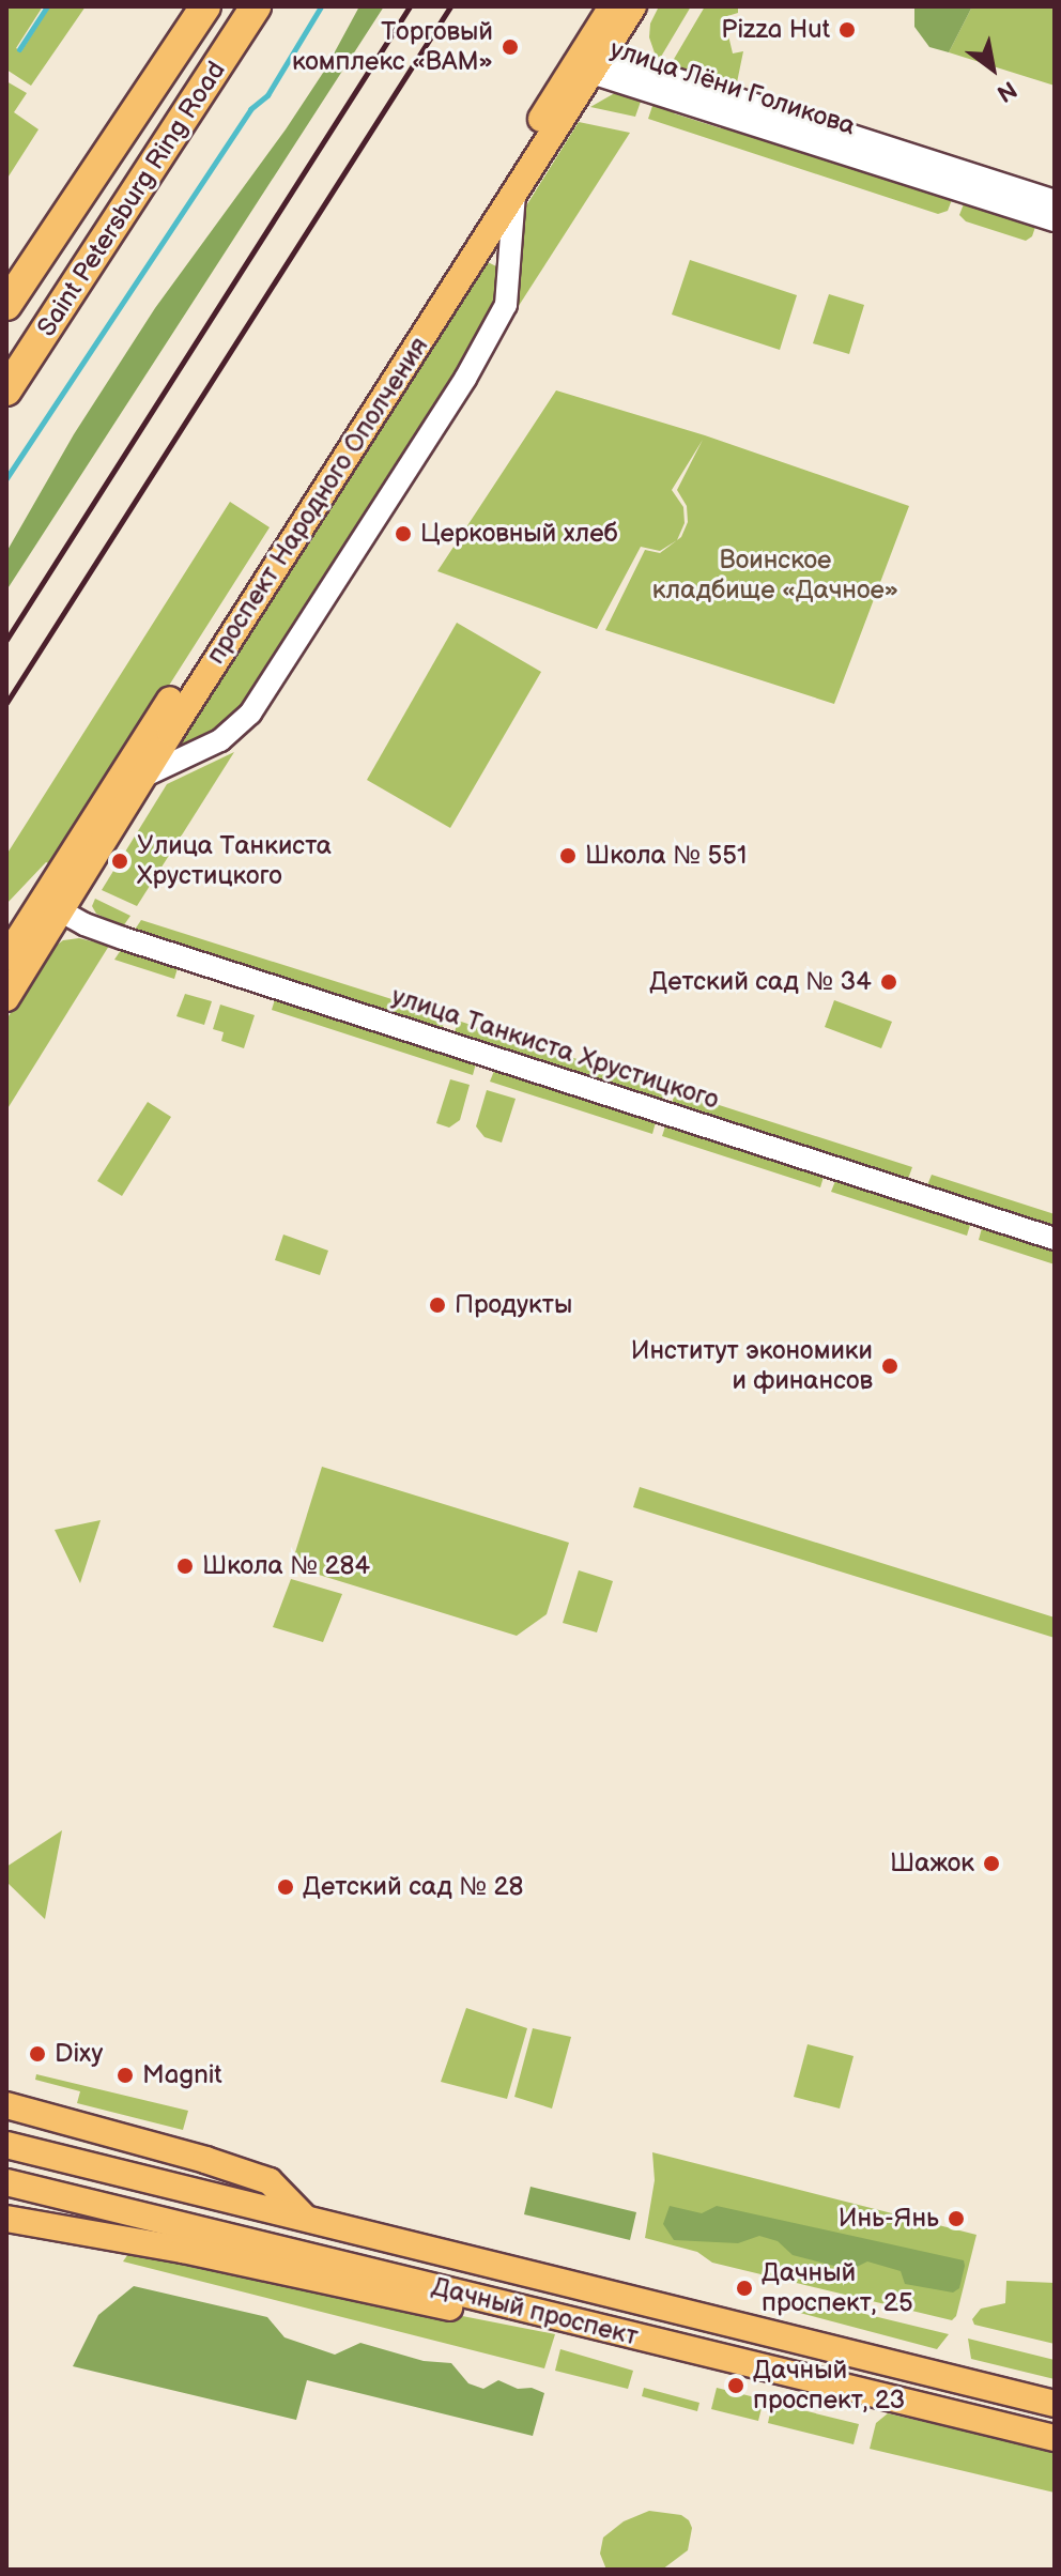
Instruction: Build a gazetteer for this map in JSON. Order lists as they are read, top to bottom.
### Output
{
  "streets": {
    "highway": ["Saint Petersburg Ring Road"],
    "main road": ["проспект Народного Ополчения", "Дачный проспект"],
    "street": ["улица Лёни Голикова", "улица Танкиста Хрустицкого"]
  },
  "crossings": [
    ["улица Лёни Голикова", "проспект Народного Ополчения"],
    ["проспект Народного Ополчения", "улица Танкиста Хрустицкого"]
  ],
  "parks": ["Воинское кладбище «Дачное»"],
  "places": [
    "Pizza Hut",
    "Торговый комплекс «ВАМ»",
    "Церковный хлеб",
    "Школа № 551",
    "Улица Танкиста Хрустицкого",
    "Детский сад № 34",
    "Продукты",
    "Институт экономики и финансов",
    "Школа № 284",
    "Шажок",
    "Детский сад № 28",
    "Dixy",
    "Magnit",
    "Инь-Янь",
    "Дачный проспект, 25",
    "Дачный проспект, 23"
  ],
  "north": "bottom right"
}
